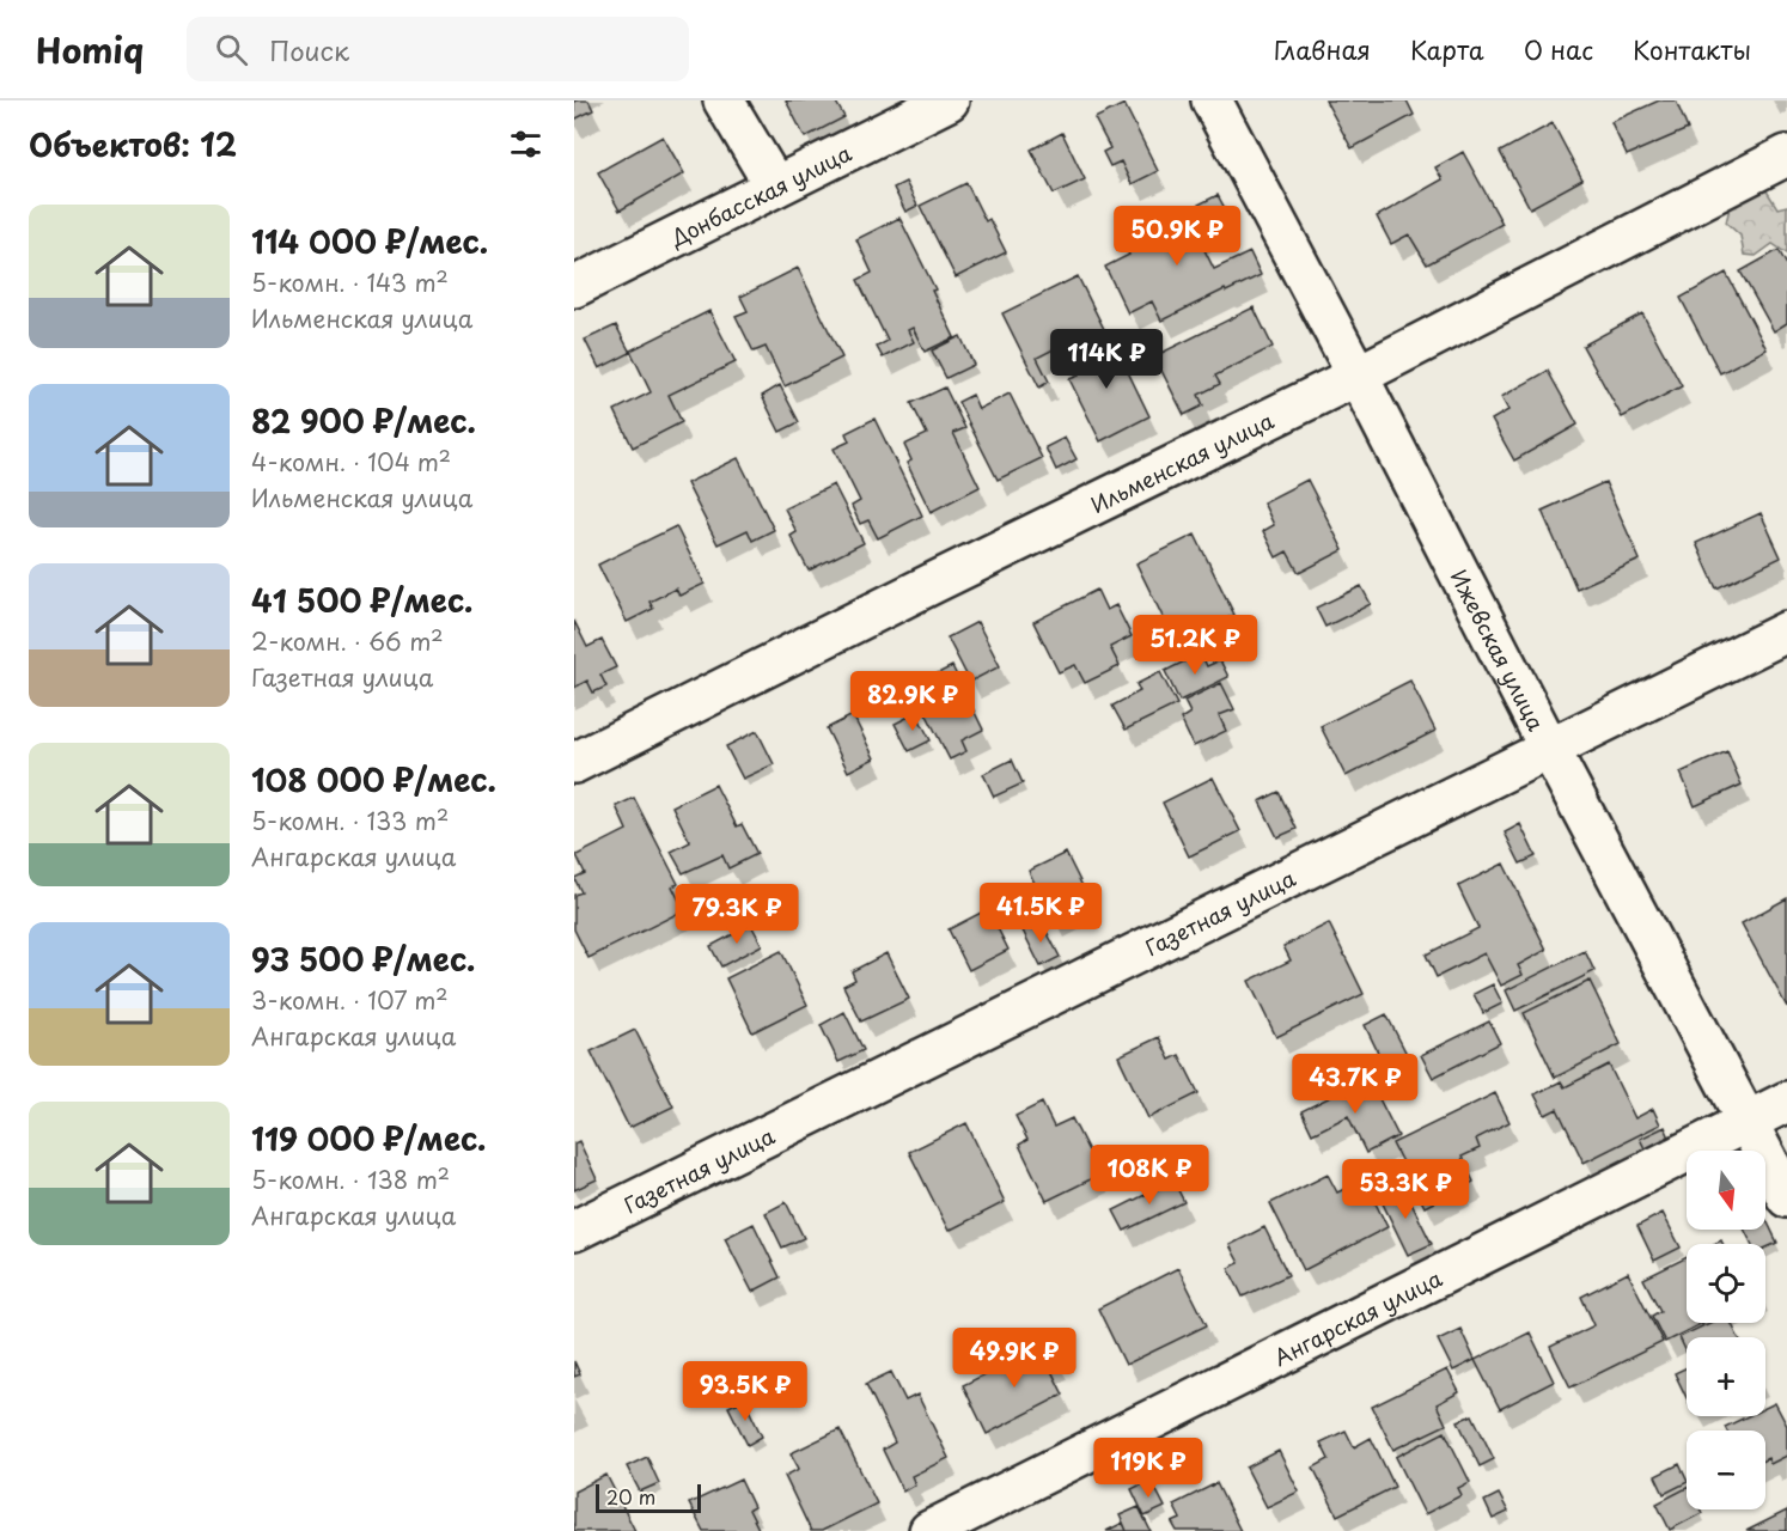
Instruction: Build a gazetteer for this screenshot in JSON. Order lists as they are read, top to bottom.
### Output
{
  "streets": {
    "street": [
      "Донбасская улица",
      "Ильменская улица",
      "Ижевская улица",
      "Газетная улица",
      "Ангарская улица"
    ]
  },
  "crossings": [
    ["Ильменская улица", "Ижевская улица"],
    ["Ижевская улица", "Газетная улица"],
    ["Ижевская улица", "Ангарская улица"]
  ],
  "scale_bar": "20 m",
  "north": "bottom",
  "page": {
    "header": "Homiq",
    "search": "Поиск",
    "nav": [
      "Главная",
      "Карта",
      "О нас",
      "Контакты"
    ],
    "heading": "Объектов: 12",
    "list": [
      {
        "name": "114 000 ₽/мес.",
        "note": "5-комн. · 143 m² · Ильменская улица"
      },
      {
        "name": "82 900 ₽/мес.",
        "note": "4-комн. · 104 m² · Ильменская улица"
      },
      {
        "name": "41 500 ₽/мес.",
        "note": "2-комн. · 66 m² · Газетная улица"
      },
      {
        "name": "108 000 ₽/мес.",
        "note": "5-комн. · 133 m² · Ангарская улица"
      },
      {
        "name": "93 500 ₽/мес.",
        "note": "3-комн. · 107 m² · Ангарская улица"
      },
      {
        "name": "119 000 ₽/мес.",
        "note": "5-комн. · 138 m² · Ангарская улица"
      }
    ],
    "price": [
      "50.9K ₽",
      "114K ₽",
      "51.2K ₽",
      "82.9K ₽",
      "41.5K ₽",
      "79.3K ₽",
      "43.7K ₽",
      "108K ₽",
      "53.3K ₽",
      "49.9K ₽",
      "93.5K ₽",
      "119K ₽"
    ],
    "map_buttons": ["+", "−"],
    "scale": "20 m"
  }
}
